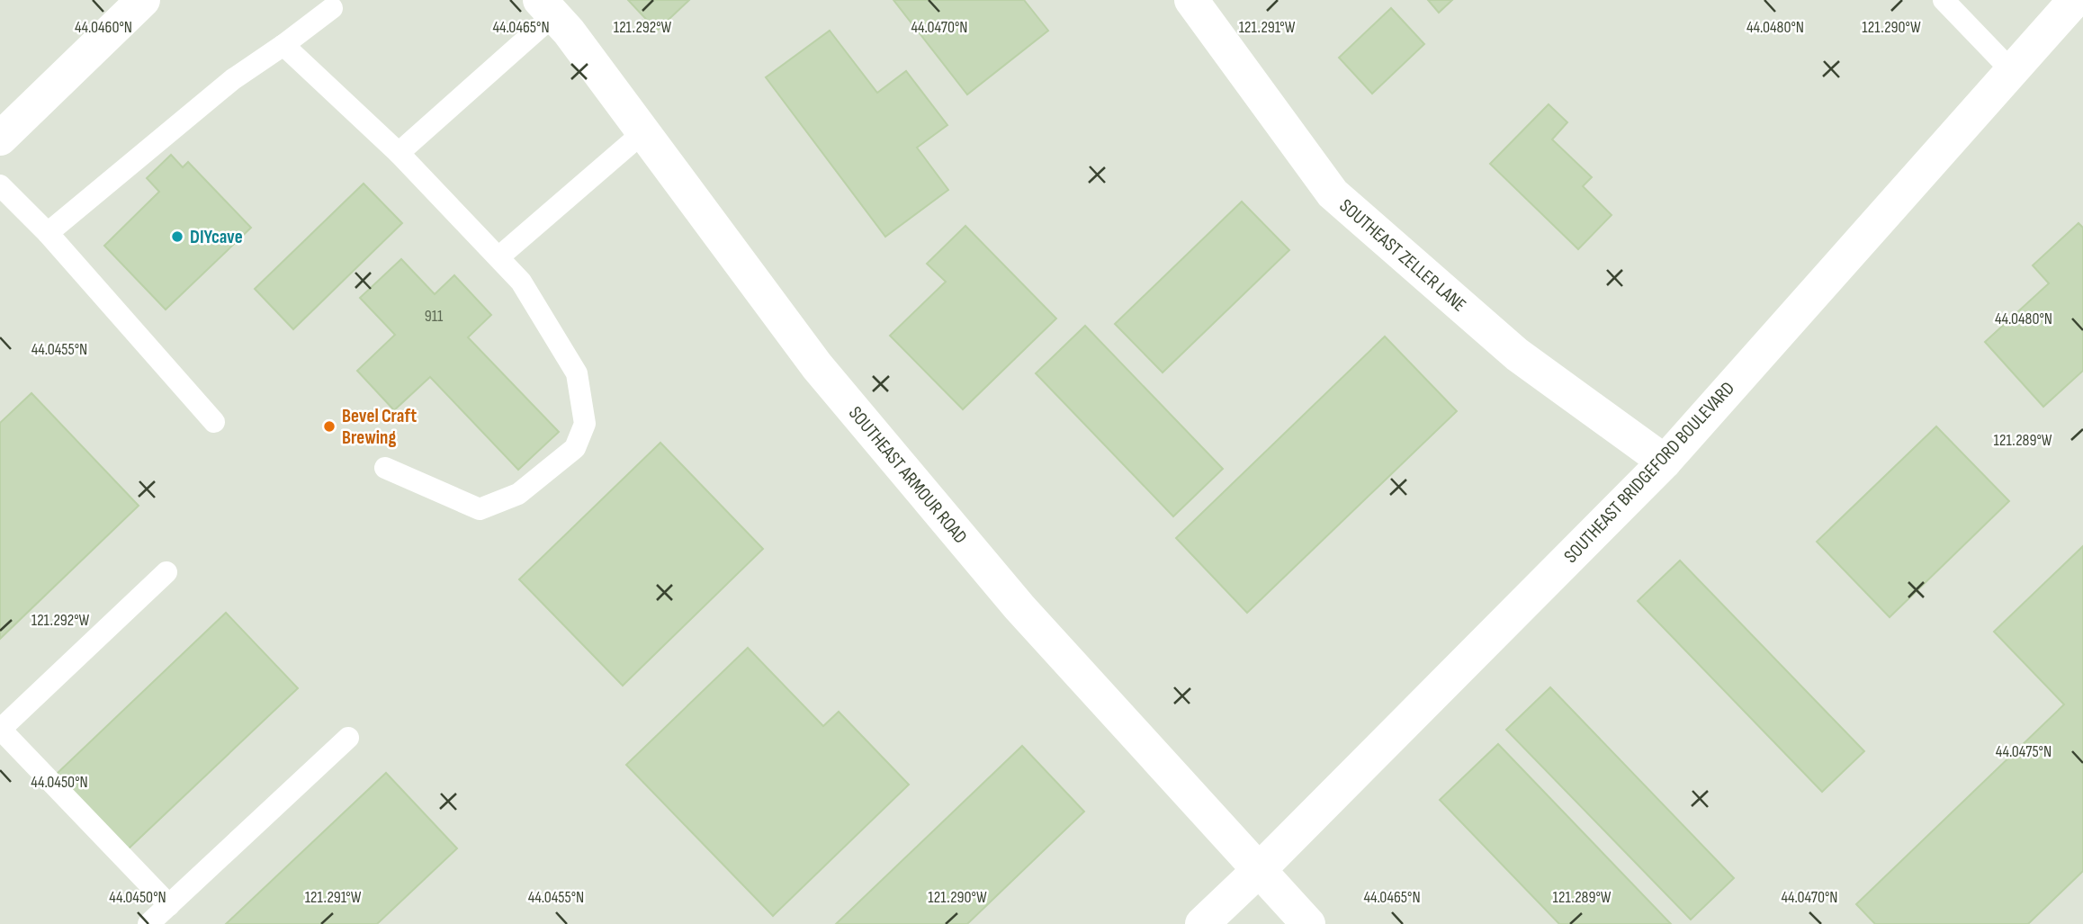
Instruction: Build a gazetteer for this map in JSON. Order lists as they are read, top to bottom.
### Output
{
  "streets": {
    "street": ["SOUTHEAST ZELLER LANE", "SOUTHEAST BRIDGEFORD BOULEVARD", "SOUTHEAST ARMOUR ROAD"]
  },
  "crossings": [
    ["SOUTHEAST ZELLER LANE", "SOUTHEAST BRIDGEFORD BOULEVARD"],
    ["SOUTHEAST BRIDGEFORD BOULEVARD", "SOUTHEAST ARMOUR ROAD"]
  ],
  "places": ["DIYcave", "Bevel Craft Brewing"],
  "house_numbers": ["911"],
  "coordinates": [
    "121.292°W",
    "121.291°W",
    "121.290°W",
    "44.0460°N",
    "44.0465°N",
    "44.0470°N",
    "44.0480°N",
    "44.0455°N",
    "121.289°W",
    "44.0475°N",
    "44.0450°N"
  ]
}
